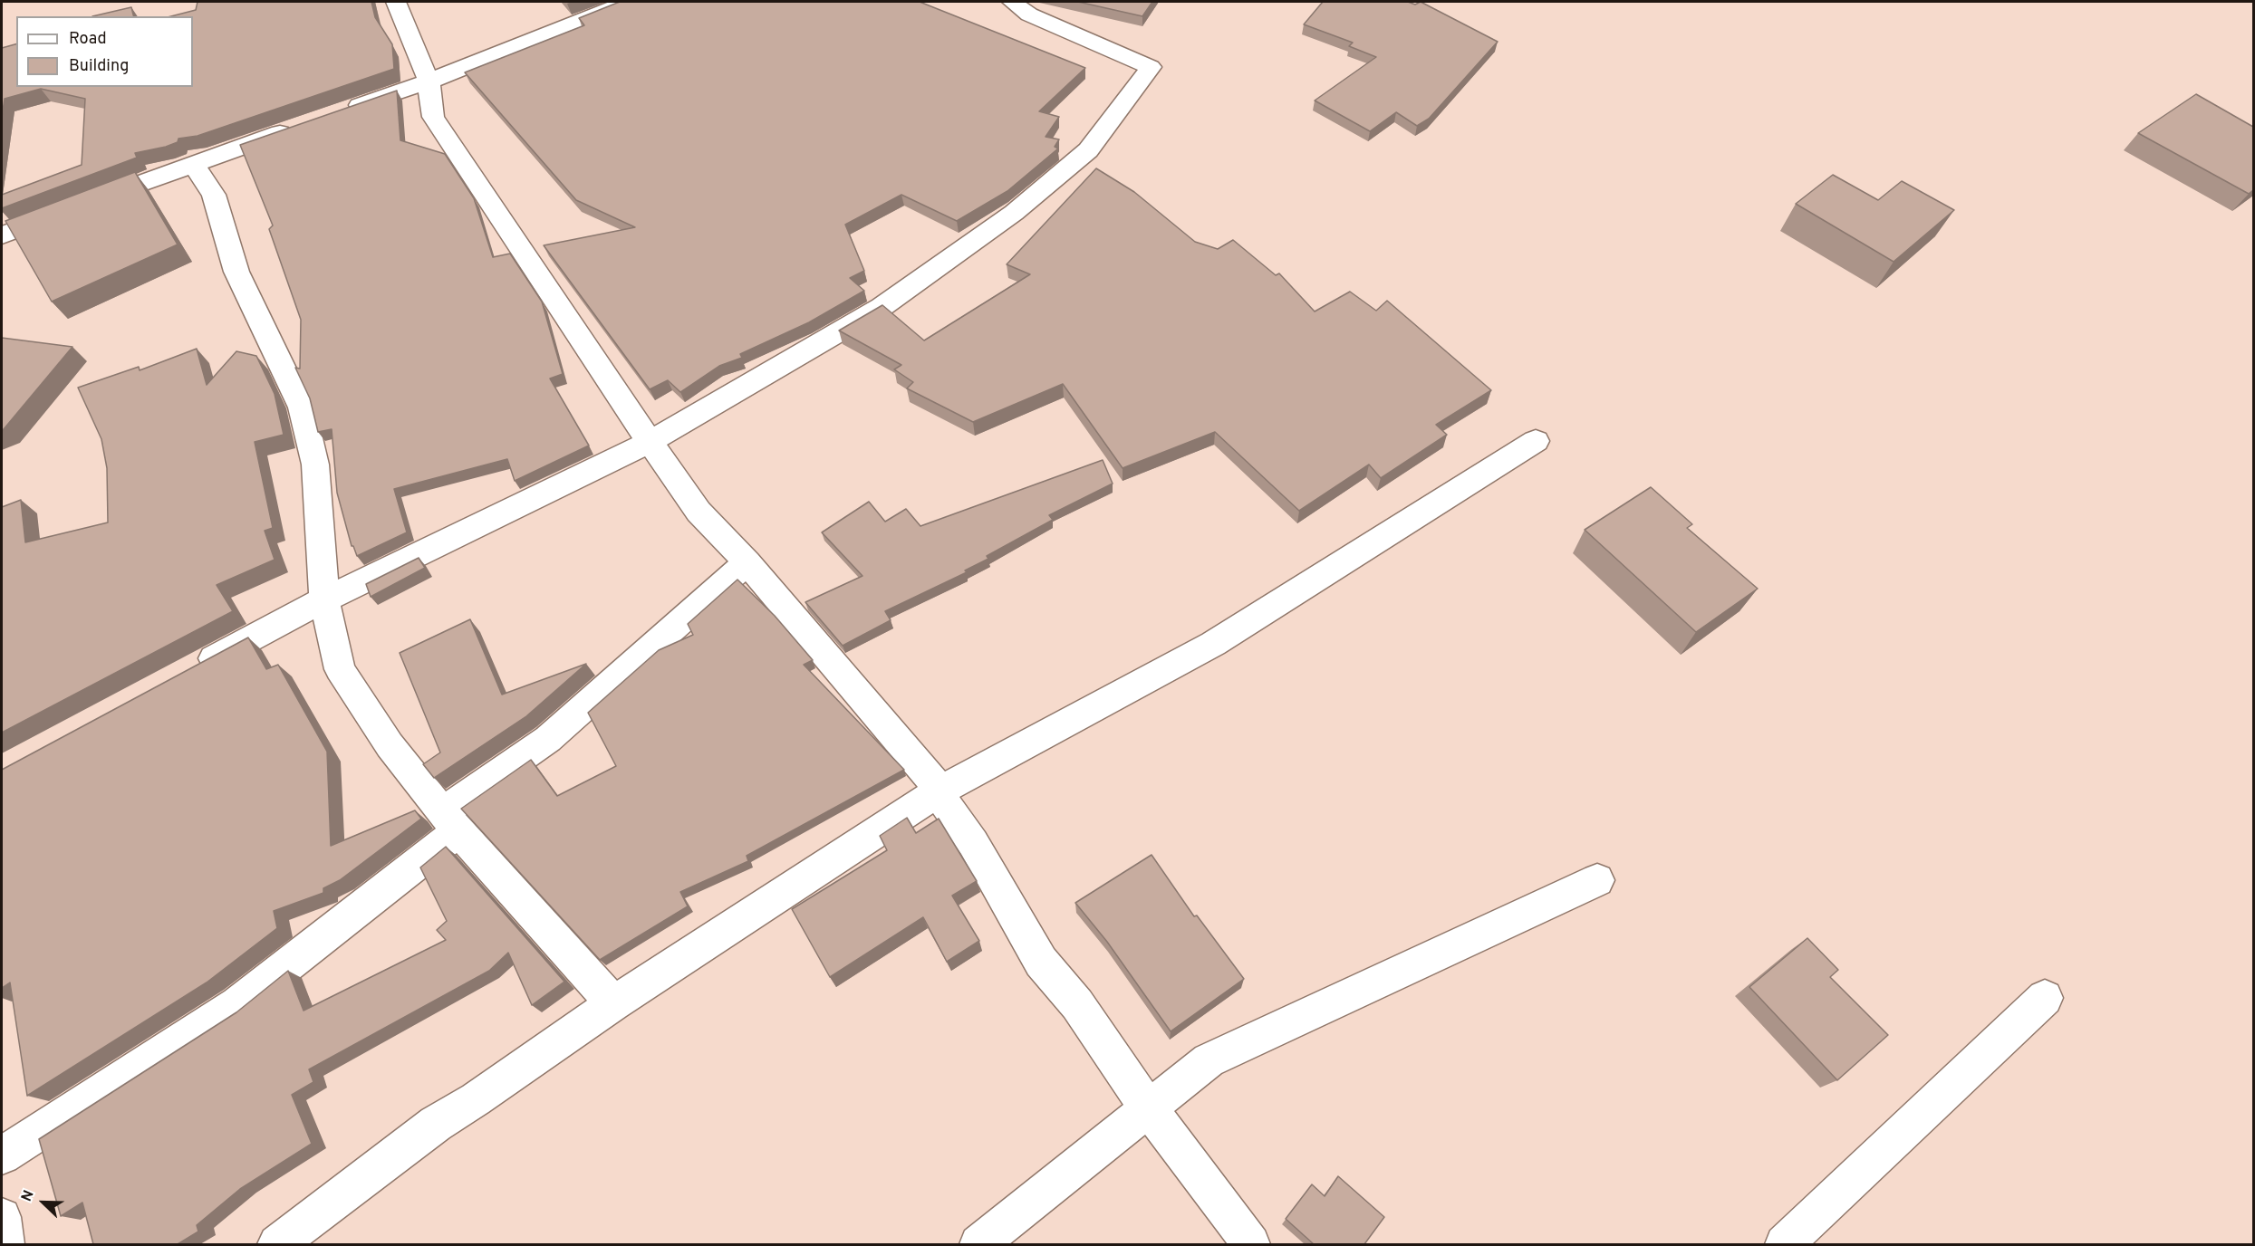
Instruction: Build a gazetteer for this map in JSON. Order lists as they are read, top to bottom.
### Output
{
  "legend": ["Road", "Building"],
  "north": "top left"
}
